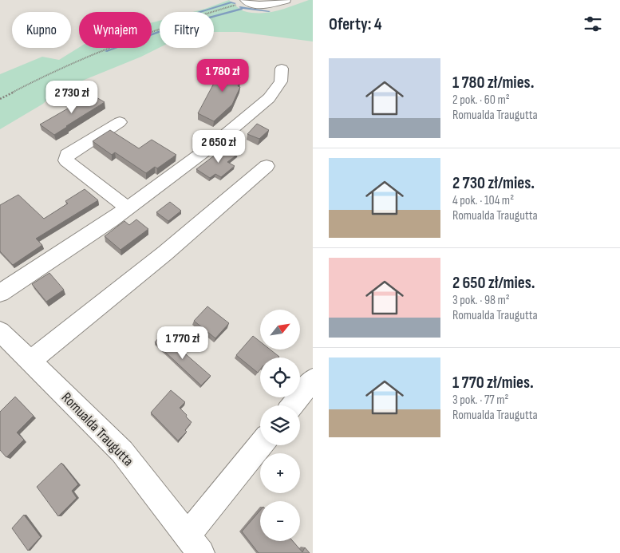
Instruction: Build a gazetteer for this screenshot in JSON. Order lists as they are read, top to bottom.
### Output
{
  "streets": {
    "street": ["Romualda Traugutta"]
  },
  "north": "top right",
  "page": {
    "heading": "Oferty: 4",
    "chip": ["Kupno", "Wynajem", "Filtry"],
    "list": [
      {
        "name": "1 780 zł/mies.",
        "note": "2 pok. · 60 m² · Romualda Traugutta"
      },
      {
        "name": "2 730 zł/mies.",
        "note": "4 pok. · 104 m² · Romualda Traugutta"
      },
      {
        "name": "2 650 zł/mies.",
        "note": "3 pok. · 98 m² · Romualda Traugutta"
      },
      {
        "name": "1 770 zł/mies.",
        "note": "3 pok. · 77 m² · Romualda Traugutta"
      }
    ],
    "price": [
      "1 780 zł",
      "2 730 zł",
      "2 650 zł",
      "1 770 zł"
    ],
    "map_buttons": ["+", "−"]
  }
}
